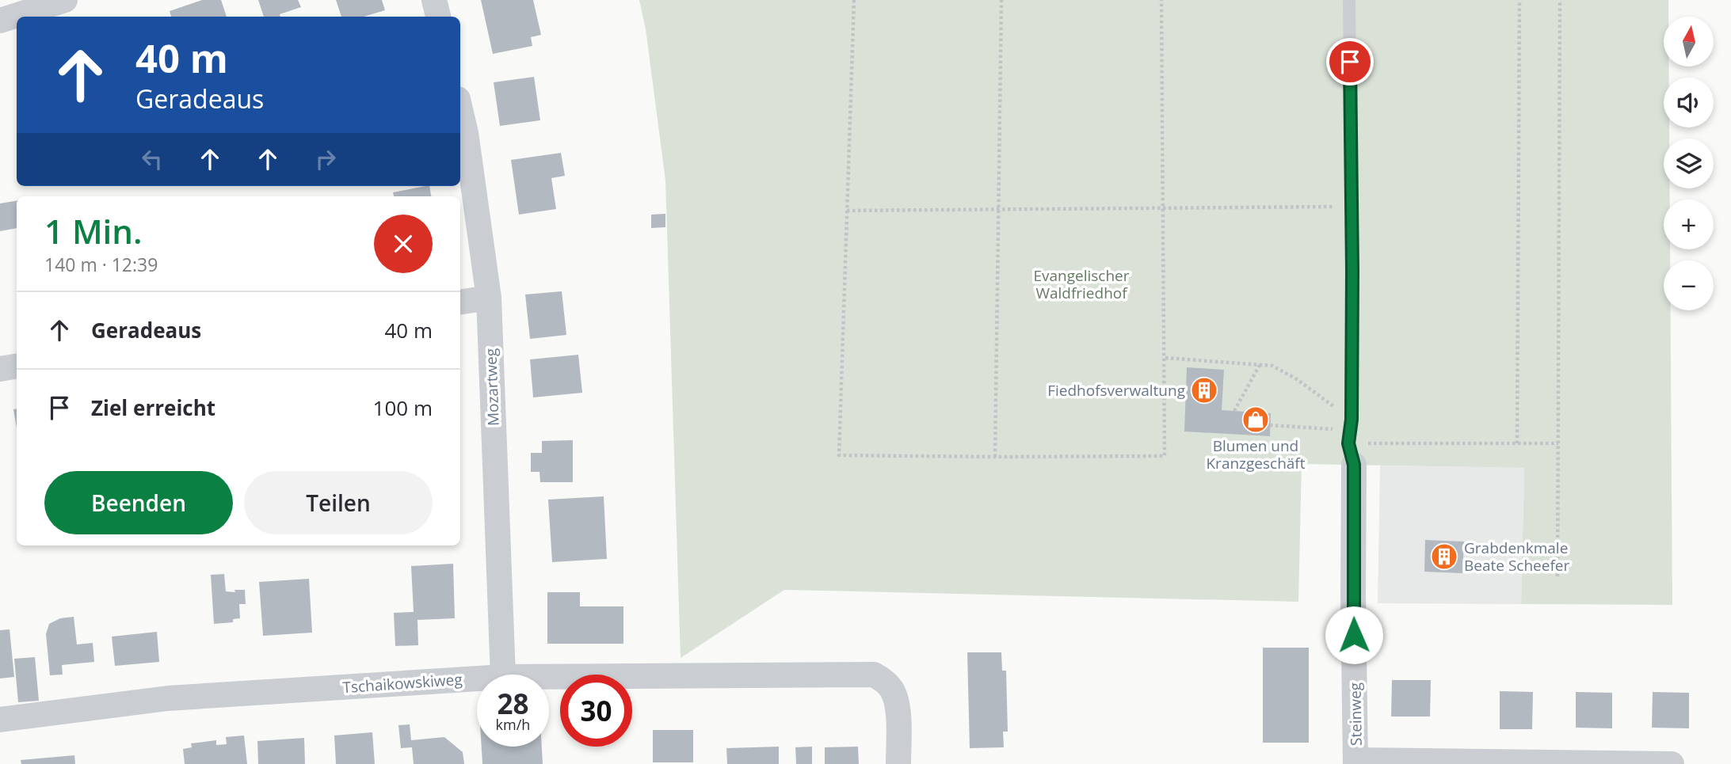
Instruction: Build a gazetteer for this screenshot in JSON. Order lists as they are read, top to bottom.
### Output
{
  "streets": {
    "street": ["Mozartweg", "Tschaikowskiweg", "Steinweg"]
  },
  "parks": ["Evangelischer Waldfriedhof"],
  "places": {
    "building": ["Fiedhofsverwaltung", "Grabdenkmale Beate Scheefer"],
    "shop": ["Blumen und Kranzgeschäft"]
  },
  "north": "top",
  "page": {
    "map_buttons": ["+", "−"],
    "turn": ["40 m", "Geradeaus"],
    "heading": ["1 Min.", "140 m · 12:39"],
    "list": [
      {
        "name": "Geradeaus",
        "value": "40 m"
      },
      {
        "name": "Ziel erreicht",
        "value": "100 m"
      }
    ],
    "buttons": ["Beenden", "Teilen"],
    "speed": "28 km/h",
    "limit": "30"
  }
}
